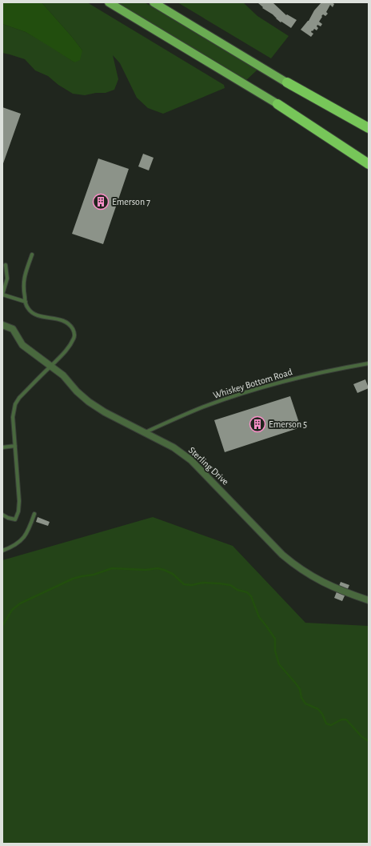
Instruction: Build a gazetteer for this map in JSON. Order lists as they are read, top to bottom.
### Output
{
  "streets": {
    "street": ["Sterling Drive"],
    "lane": ["Whiskey Bottom Road"]
  },
  "crossings": [
    ["Whiskey Bottom Road", "Sterling Drive"]
  ],
  "places": {
    "building": ["Emerson 7", "Emerson 5"]
  }
}
